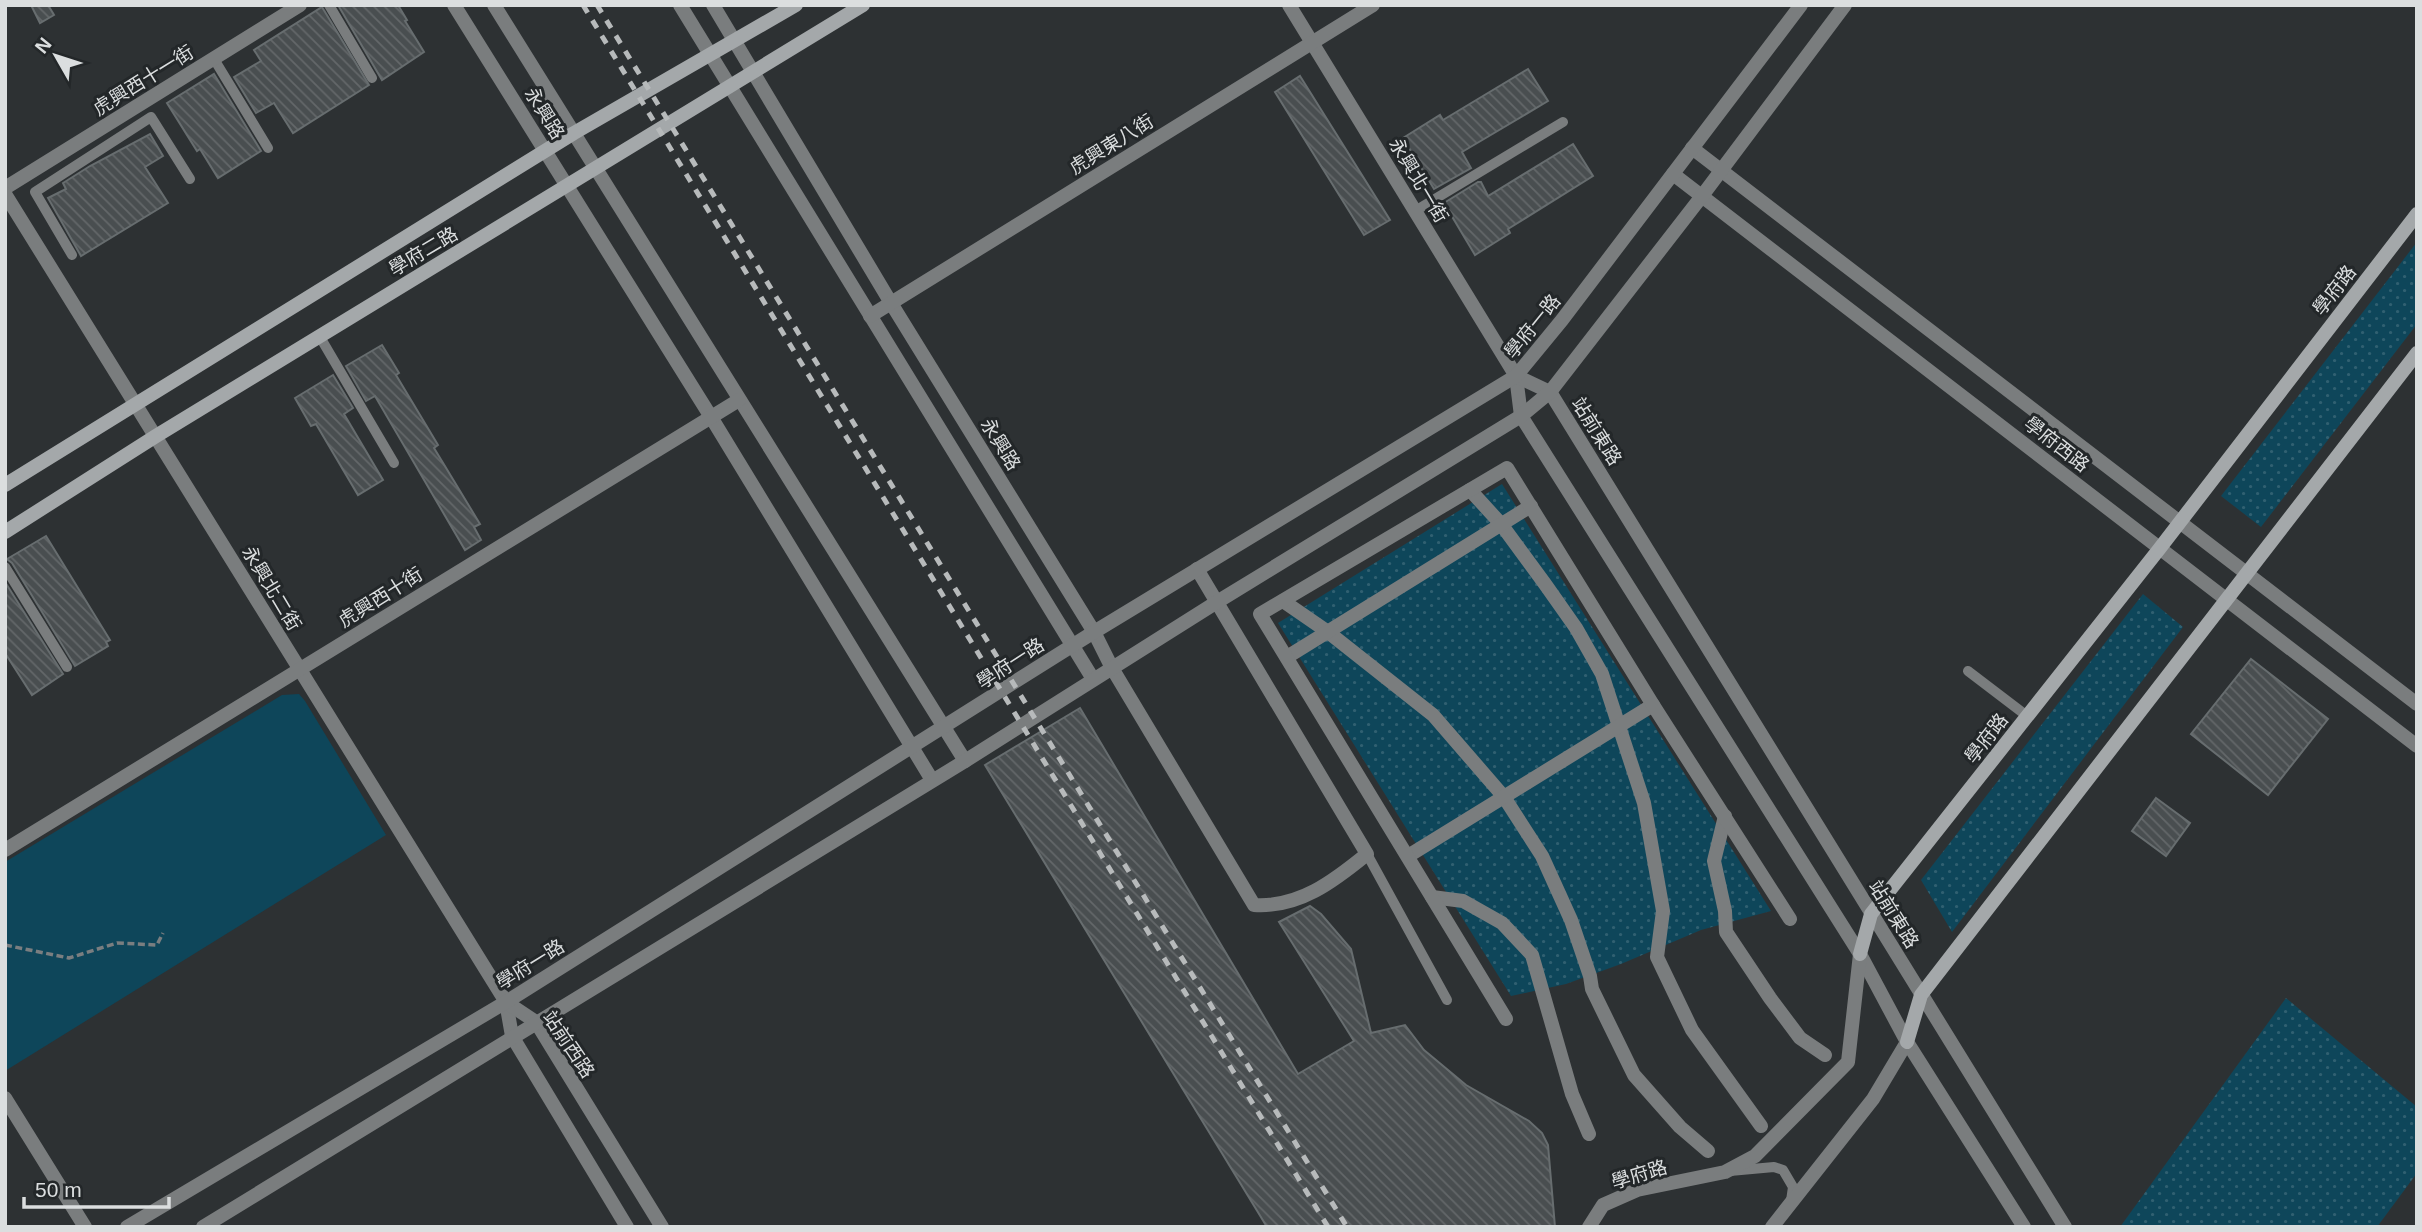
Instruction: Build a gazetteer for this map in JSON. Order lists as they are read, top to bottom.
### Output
{
  "streets": {
    "street": [
      "虎興西十一街",
      "永興路",
      "虎興東八街",
      "永興北一街",
      "學府二路",
      "學府路",
      "學府一路",
      "站前東路",
      "學府西路",
      "永興北二街",
      "虎興西十街",
      "站前西路"
    ]
  },
  "crossings": [
    ["永興路", "虎興東八街"],
    ["永興路", "學府二路"],
    ["永興路", "學府一路"],
    ["永興路", "虎興西十街"],
    ["虎興東八街", "永興北一街"],
    ["永興北一街", "學府一路"],
    ["永興北一街", "站前東路"],
    ["學府二路", "永興北二街"],
    ["學府路", "站前東路"],
    ["學府路", "學府西路"],
    ["學府一路", "站前東路"],
    ["學府一路", "學府西路"],
    ["學府一路", "永興北二街"],
    ["學府一路", "站前西路"],
    ["永興北二街", "虎興西十街"],
    ["永興北二街", "站前西路"]
  ],
  "scale_bar": "50 m",
  "north": "top left"
}
